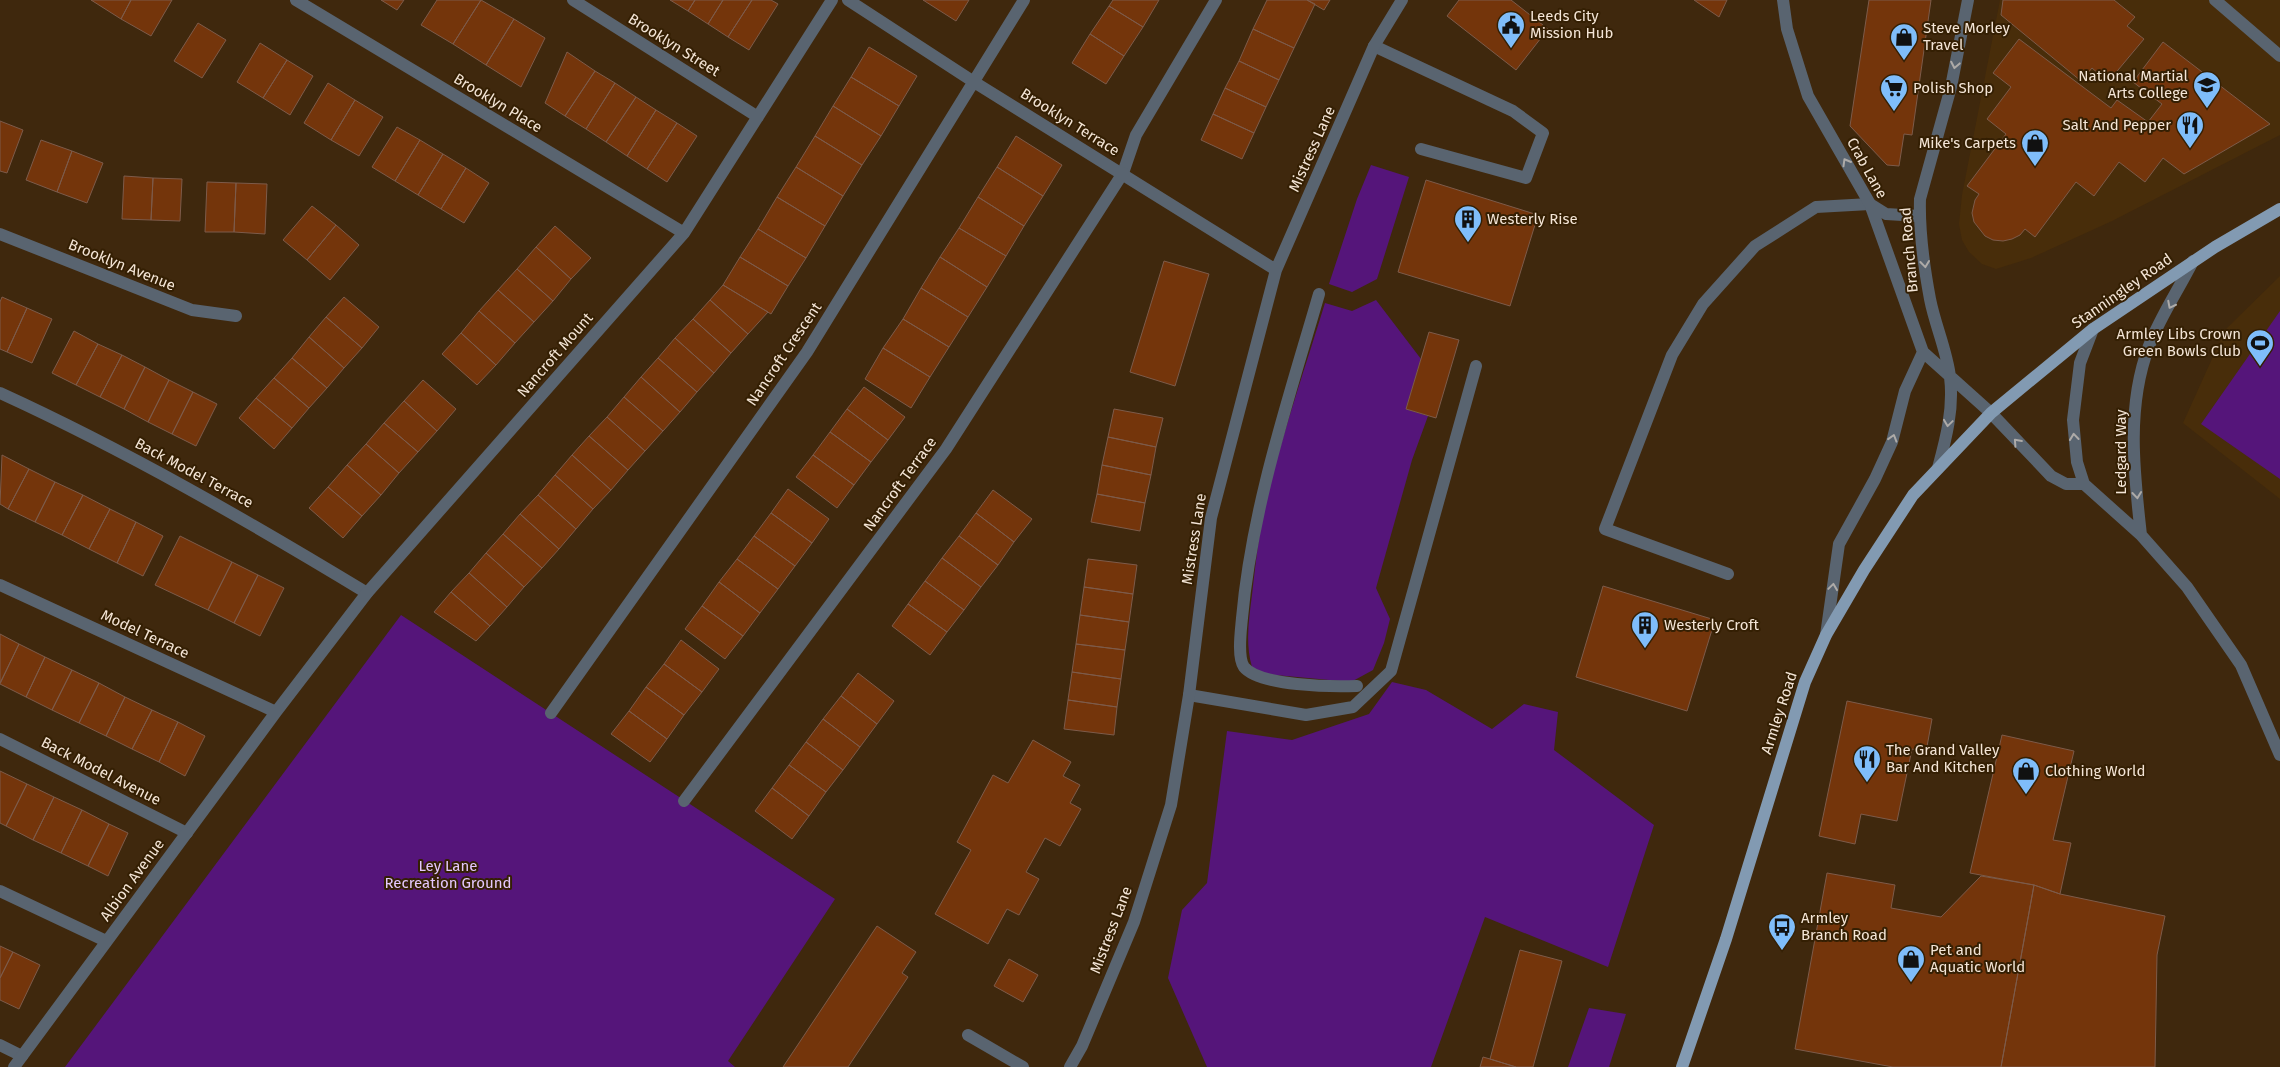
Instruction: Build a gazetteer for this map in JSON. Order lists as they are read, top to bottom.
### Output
{
  "streets": {
    "main road": ["Stanningley Road", "Armley Road"],
    "street": [
      "Brooklyn Street",
      "Brooklyn Place",
      "Brooklyn Terrace",
      "Mistress Lane",
      "Crab Lane",
      "Branch Road",
      "Brooklyn Avenue",
      "Nancroft Crescent",
      "Nancroft Mount",
      "Ledgard Way",
      "Back Model Terrace",
      "Nancroft Terrace",
      "Model Terrace",
      "Back Model Avenue",
      "Albion Avenue"
    ]
  },
  "crossings": [
    ["Brooklyn Street", "Nancroft Mount"],
    ["Brooklyn Place", "Nancroft Mount"],
    ["Brooklyn Terrace", "Mistress Lane"],
    ["Brooklyn Terrace", "Nancroft Crescent"],
    ["Brooklyn Terrace", "Nancroft Terrace"],
    ["Crab Lane", "Branch Road"],
    ["Crab Lane", "Stanningley Road"],
    ["Crab Lane", "Armley Road"],
    ["Branch Road", "Armley Road"],
    ["Stanningley Road", "Ledgard Way"],
    ["Stanningley Road", "Armley Road"],
    ["Nancroft Mount", "Back Model Terrace"],
    ["Nancroft Mount", "Model Terrace"],
    ["Nancroft Mount", "Albion Avenue"],
    ["Model Terrace", "Albion Avenue"],
    ["Back Model Avenue", "Albion Avenue"]
  ],
  "one_way": ["Crab Lane", "Branch Road"],
  "parks": ["Ley Lane Recreation Ground"],
  "places": {
    "public building": ["Leeds City Mission Hub"],
    "shop": [
      "Steve Morley Travel",
      "Mike's Carpets",
      "Clothing World",
      "Pet and Aquatic World"
    ],
    "school or university": ["National Martial Arts College"],
    "supermarket": ["Polish Shop"],
    "restaurant": ["Salt And Pepper", "The Grand Valley Bar And Kitchen"],
    "building": ["Westerly Rise", "Westerly Croft"],
    "sports": ["Armley Libs Crown Green Bowls Club"],
    "bus stop": ["Armley Branch Road"]
  }
}
